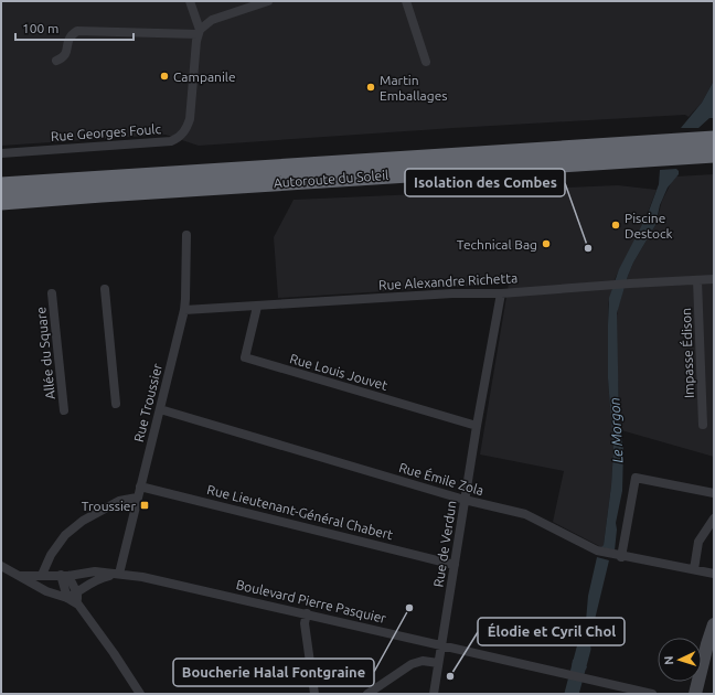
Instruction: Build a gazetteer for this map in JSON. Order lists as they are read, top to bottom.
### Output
{
  "streets": {
    "highway": ["Autoroute du Soleil"],
    "street": [
      "Rue Georges Foulc",
      "Rue Alexandre Richetta",
      "Allée du Square",
      "Impasse Édison",
      "Rue Louis Jouvet",
      "Rue Troussier",
      "Rue Émile Zola",
      "Rue Lieutenant-Général Chabert",
      "Rue de Verdun",
      "Boulevard Pierre Pasquier"
    ]
  },
  "crossings": [
    ["Rue Alexandre Richetta", "Impasse Édison"],
    ["Rue Alexandre Richetta", "Rue Louis Jouvet"],
    ["Rue Alexandre Richetta", "Rue Troussier"],
    ["Rue Alexandre Richetta", "Rue de Verdun"],
    ["Rue Louis Jouvet", "Rue de Verdun"],
    ["Rue Troussier", "Rue Émile Zola"],
    ["Rue Troussier", "Rue Lieutenant-Général Chabert"],
    ["Rue Troussier", "Boulevard Pierre Pasquier"],
    ["Rue Émile Zola", "Rue de Verdun"],
    ["Rue Lieutenant-Général Chabert", "Rue de Verdun"],
    ["Rue de Verdun", "Boulevard Pierre Pasquier"]
  ],
  "water": ["Le Morgon"],
  "places": {
    "other": [
      "Campanile",
      "Martin Emballages",
      "Piscine Destock",
      "Technical Bag",
      "Isolation des Combes",
      "Boucherie Halal Fontgraine",
      "Élodie et Cyril Chol"
    ],
    "transit": ["Troussier"]
  },
  "scale_bar": "100 m",
  "north": "left"
}
